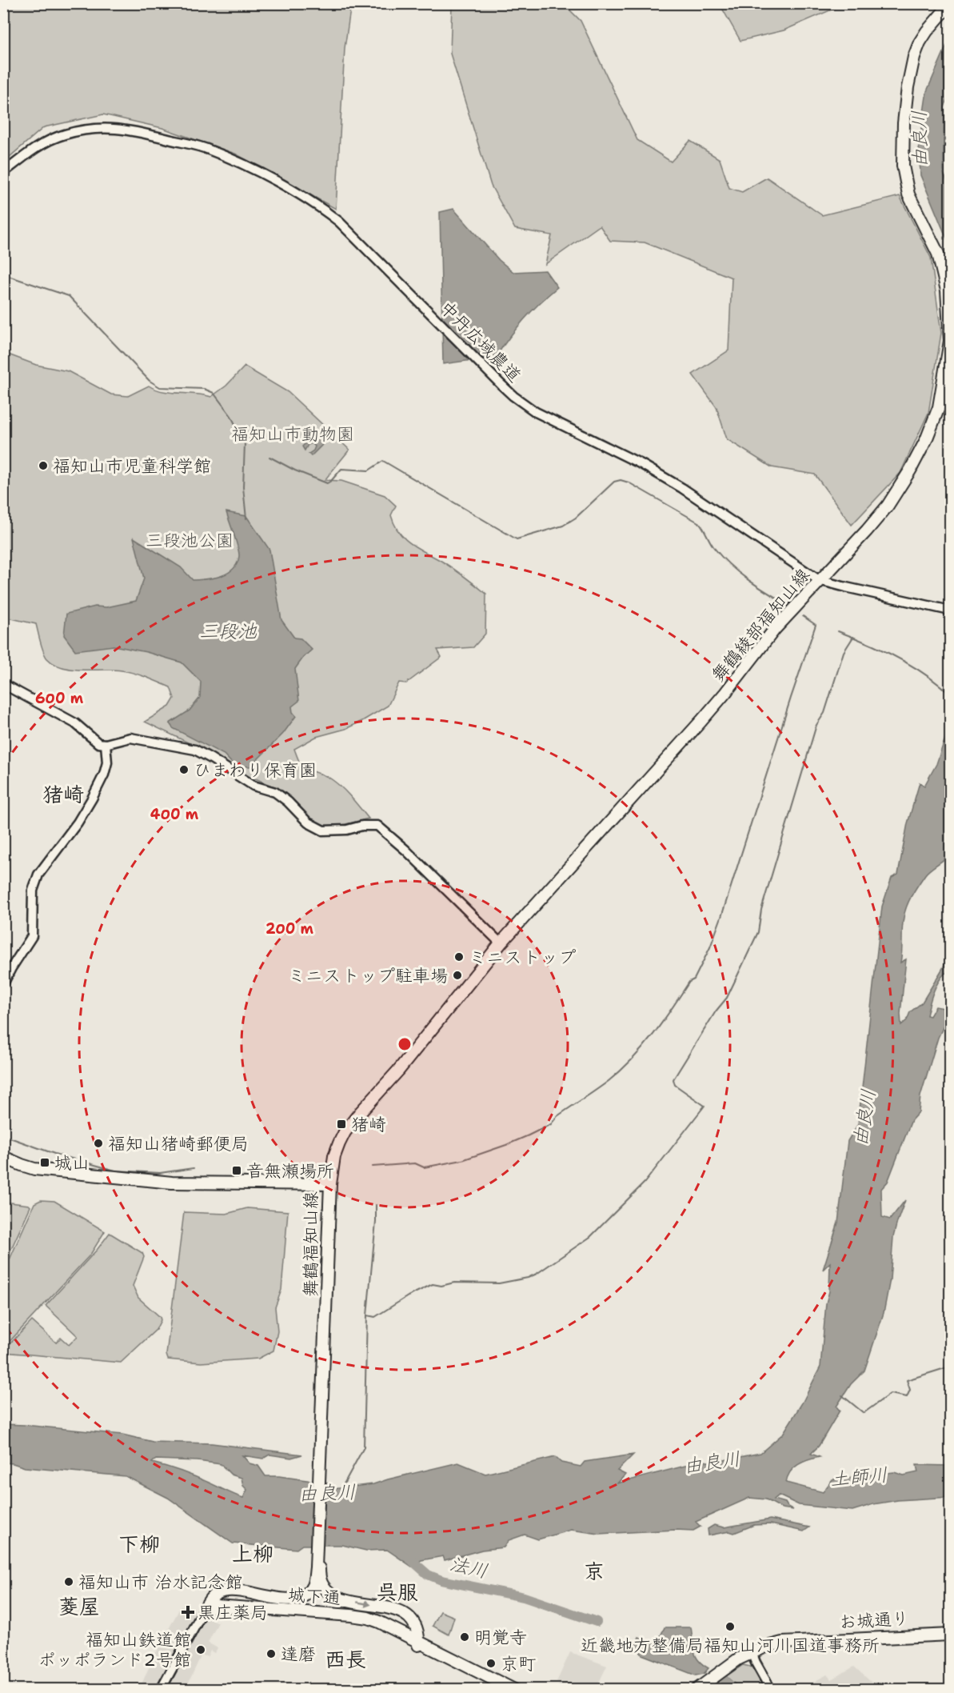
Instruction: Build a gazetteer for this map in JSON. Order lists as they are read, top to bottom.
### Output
{
  "streets": {
    "main road": [
      "舞鶴綾部福知山線",
      "舞鶴福知山線",
      "城下通",
      "お城通り"
    ],
    "street": ["中丹広域農道"]
  },
  "crossings": [
    ["中丹広域農道", "舞鶴綾部福知山線"],
    ["舞鶴綾部福知山線", "舞鶴福知山線"]
  ],
  "districts": [
    "猪崎",
    "下柳",
    "上柳",
    "京",
    "呉服",
    "菱屋",
    "西長"
  ],
  "water": [
    "由良川",
    "三段池",
    "土師川",
    "法川"
  ],
  "parks": ["福知山市動物園", "三段池公園"],
  "places": {
    "other": [
      "福知山市児童科学館",
      "ひまわり保育園",
      "ミニストップ",
      "ミニストップ駐車場",
      "福知山猪崎郵便局",
      "福知山市 治水記念館",
      "近畿地方整備局福知山河川国道事務所",
      "明覚寺",
      "福知山鉄道館 ポッポランド2号館",
      "達磨",
      "京町"
    ],
    "transit": ["猪崎", "城山", "音無瀬場所"],
    "health": ["黒庄薬局"]
  },
  "rings": ["600 m", "400 m", "200 m"]
}
